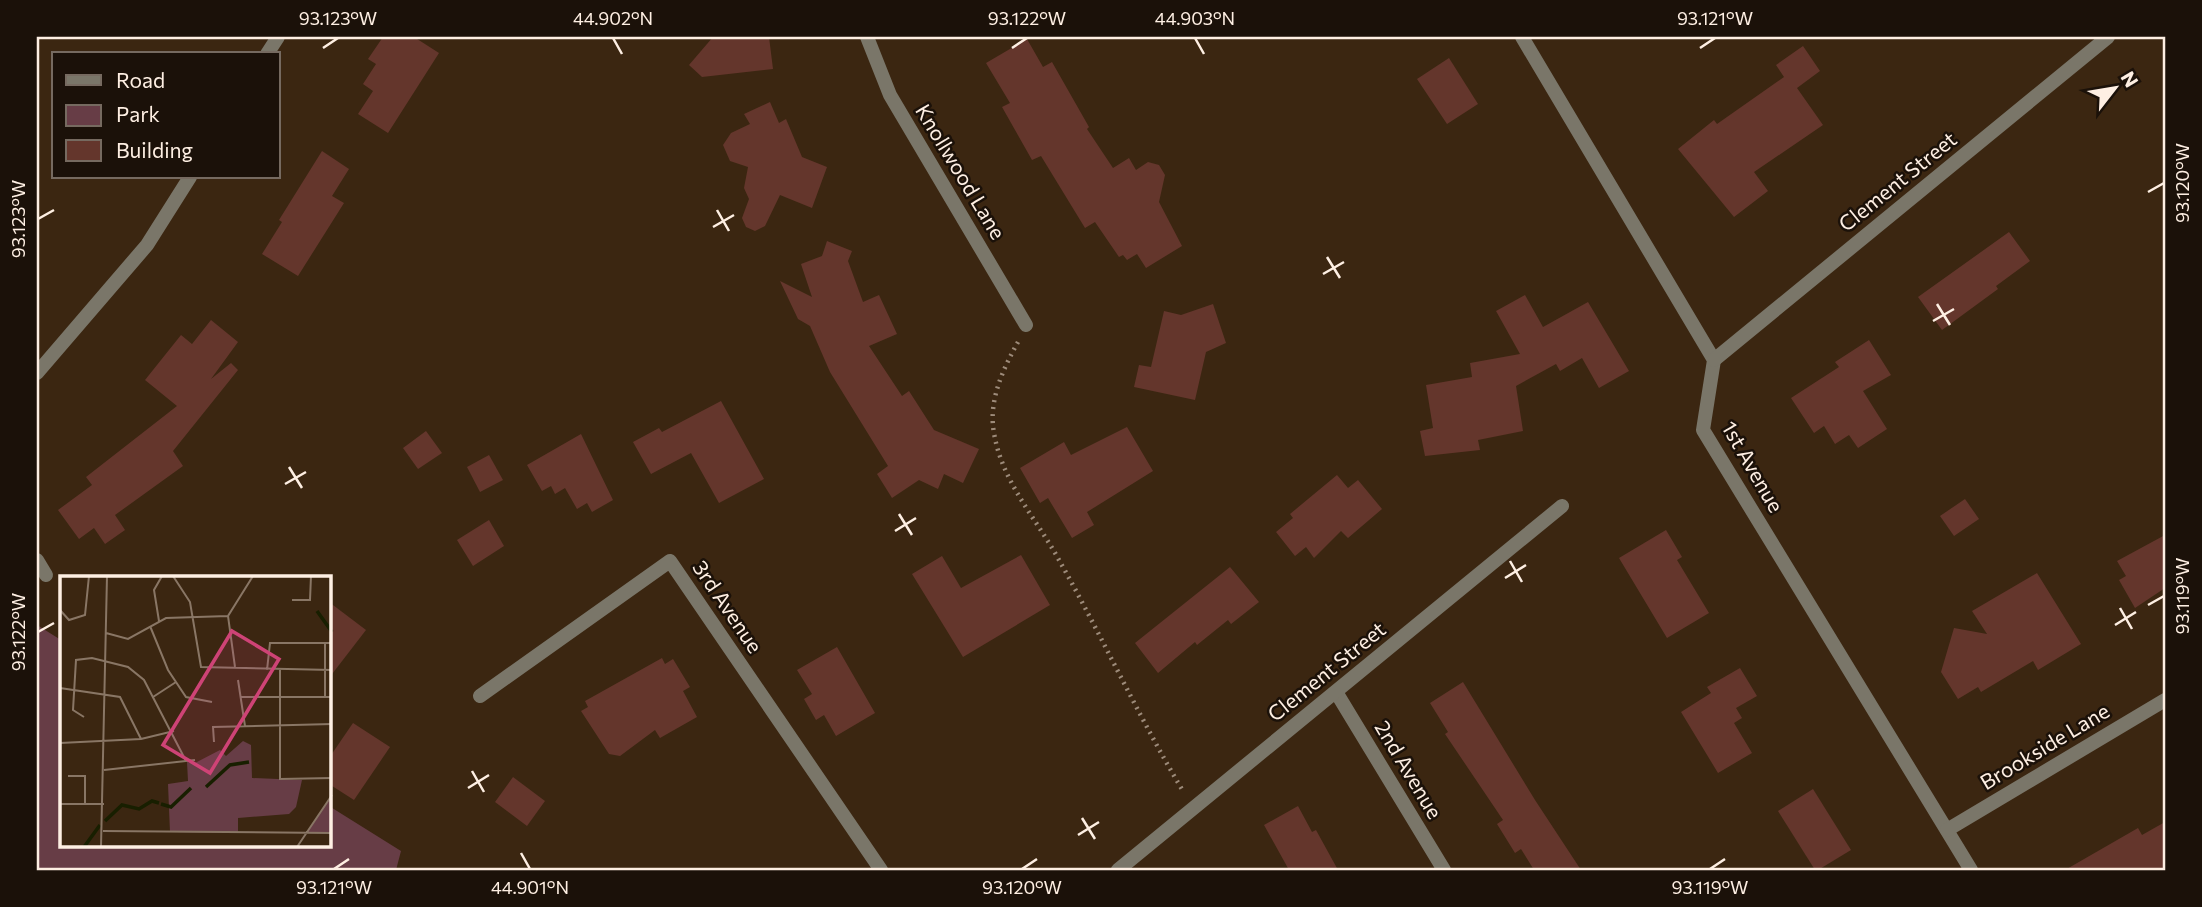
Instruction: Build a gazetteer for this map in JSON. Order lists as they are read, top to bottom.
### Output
{
  "streets": {
    "street": [
      "Knollwood Lane",
      "Clement Street",
      "1st Avenue",
      "3rd Avenue",
      "Brookside Lane",
      "2nd Avenue"
    ]
  },
  "crossings": [
    ["Clement Street", "1st Avenue"],
    ["Clement Street", "2nd Avenue"],
    ["1st Avenue", "Brookside Lane"]
  ],
  "legend": ["Road", "Park", "Building"],
  "north": "top right",
  "coordinates": [
    "93.123°W",
    "44.902°N",
    "93.122°W",
    "44.903°N",
    "93.121°W",
    "93.120°W",
    "93.119°W",
    "44.901°N"
  ]
}
